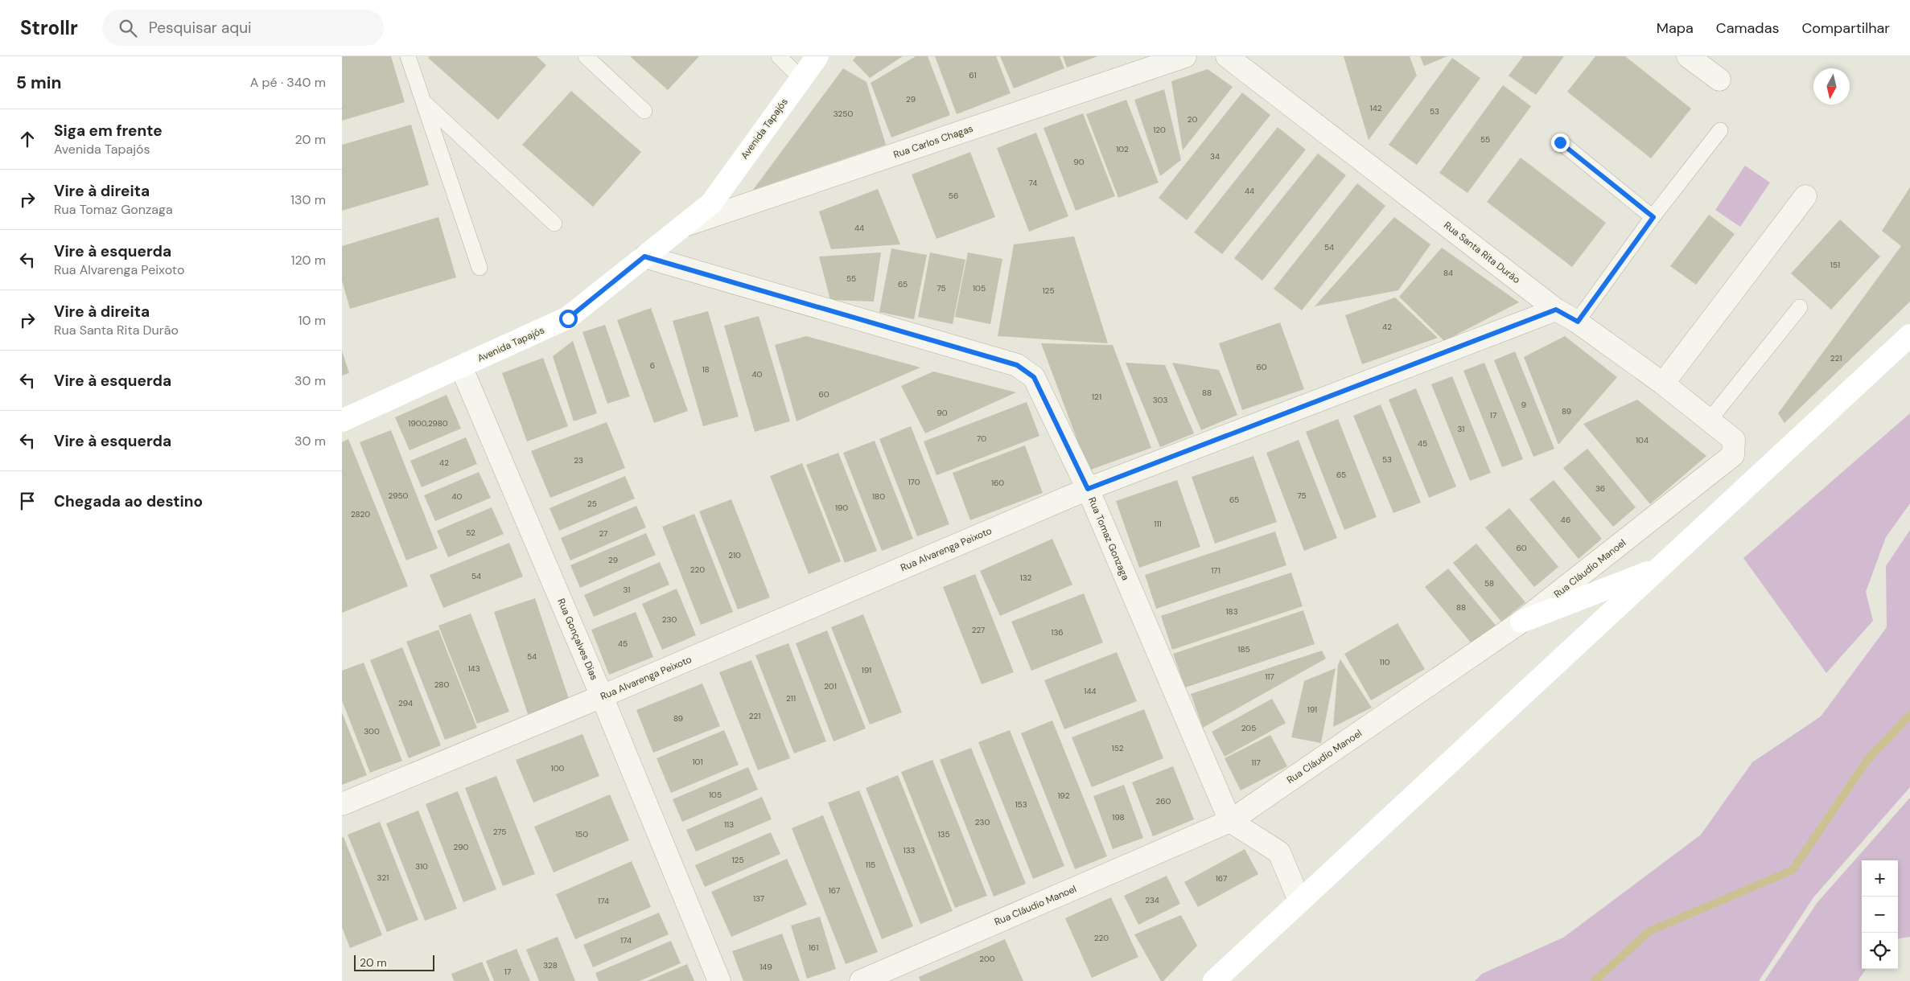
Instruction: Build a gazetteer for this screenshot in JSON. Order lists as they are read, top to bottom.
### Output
{
  "streets": {
    "main road": ["Avenida Tapajós"],
    "street": [
      "Rua Carlos Chagas",
      "Rua Santa Rita Durão",
      "Rua Tomaz Gonzaga",
      "Rua Alvarenga Peixoto",
      "Rua Cláudio Manoel",
      "Rua Gonçalves Dias"
    ]
  },
  "crossings": [
    ["Avenida Tapajós", "Rua Carlos Chagas"],
    ["Avenida Tapajós", "Rua Tomaz Gonzaga"],
    ["Avenida Tapajós", "Rua Gonçalves Dias"],
    ["Rua Santa Rita Durão", "Rua Alvarenga Peixoto"],
    ["Rua Santa Rita Durão", "Rua Cláudio Manoel"],
    ["Rua Tomaz Gonzaga", "Rua Alvarenga Peixoto"],
    ["Rua Tomaz Gonzaga", "Rua Cláudio Manoel"],
    ["Rua Alvarenga Peixoto", "Rua Gonçalves Dias"]
  ],
  "house_numbers": [
    "61",
    "29",
    "142",
    "53",
    "3250",
    "20",
    "120",
    "55",
    "102",
    "34",
    "90",
    "74",
    "44",
    "56",
    "44",
    "54",
    "151",
    "84",
    "55",
    "65",
    "75",
    "105",
    "125",
    "42",
    "221",
    "6",
    "60",
    "18",
    "40",
    "88",
    "60",
    "121",
    "303",
    "9",
    "89",
    "90",
    "17",
    "1900,2980",
    "31",
    "70",
    "104",
    "45",
    "53",
    "23",
    "42",
    "65",
    "170",
    "160",
    "36",
    "2950",
    "75",
    "40",
    "180",
    "65",
    "25",
    "190",
    "2820",
    "46",
    "111",
    "52",
    "27",
    "60",
    "210",
    "29",
    "220",
    "171",
    "54",
    "132",
    "58",
    "31",
    "88",
    "183",
    "230",
    "227",
    "136",
    "45",
    "185",
    "54",
    "110",
    "143",
    "191",
    "117",
    "280",
    "201",
    "144",
    "211",
    "294",
    "191",
    "221",
    "89",
    "205",
    "300",
    "152",
    "101",
    "117",
    "100",
    "105",
    "192",
    "260",
    "153",
    "198",
    "230",
    "113",
    "275",
    "150",
    "135",
    "290",
    "133",
    "125",
    "115",
    "310",
    "321",
    "167",
    "167",
    "137",
    "234",
    "174",
    "220",
    "174",
    "161",
    "200",
    "328",
    "149",
    "17"
  ],
  "scale_bar": "20 m",
  "north": "bottom",
  "page": {
    "header": "Strollr",
    "search": "Pesquisar aqui",
    "nav": ["Mapa", "Camadas", "Compartilhar"],
    "heading": ["5 min", "A pé · 340 m"],
    "list": [
      ["Siga em frente", "Avenida Tapajós", "20 m"],
      ["Vire à direita", "Rua Tomaz Gonzaga", "130 m"],
      ["Vire à esquerda", "Rua Alvarenga Peixoto", "120 m"],
      ["Vire à direita", "Rua Santa Rita Durão", "10 m"],
      ["Vire à esquerda", "30 m"],
      ["Vire à esquerda", "30 m"],
      "Chegada ao destino"
    ],
    "map_buttons": ["+", "−"],
    "scale": "20 m"
  }
}
